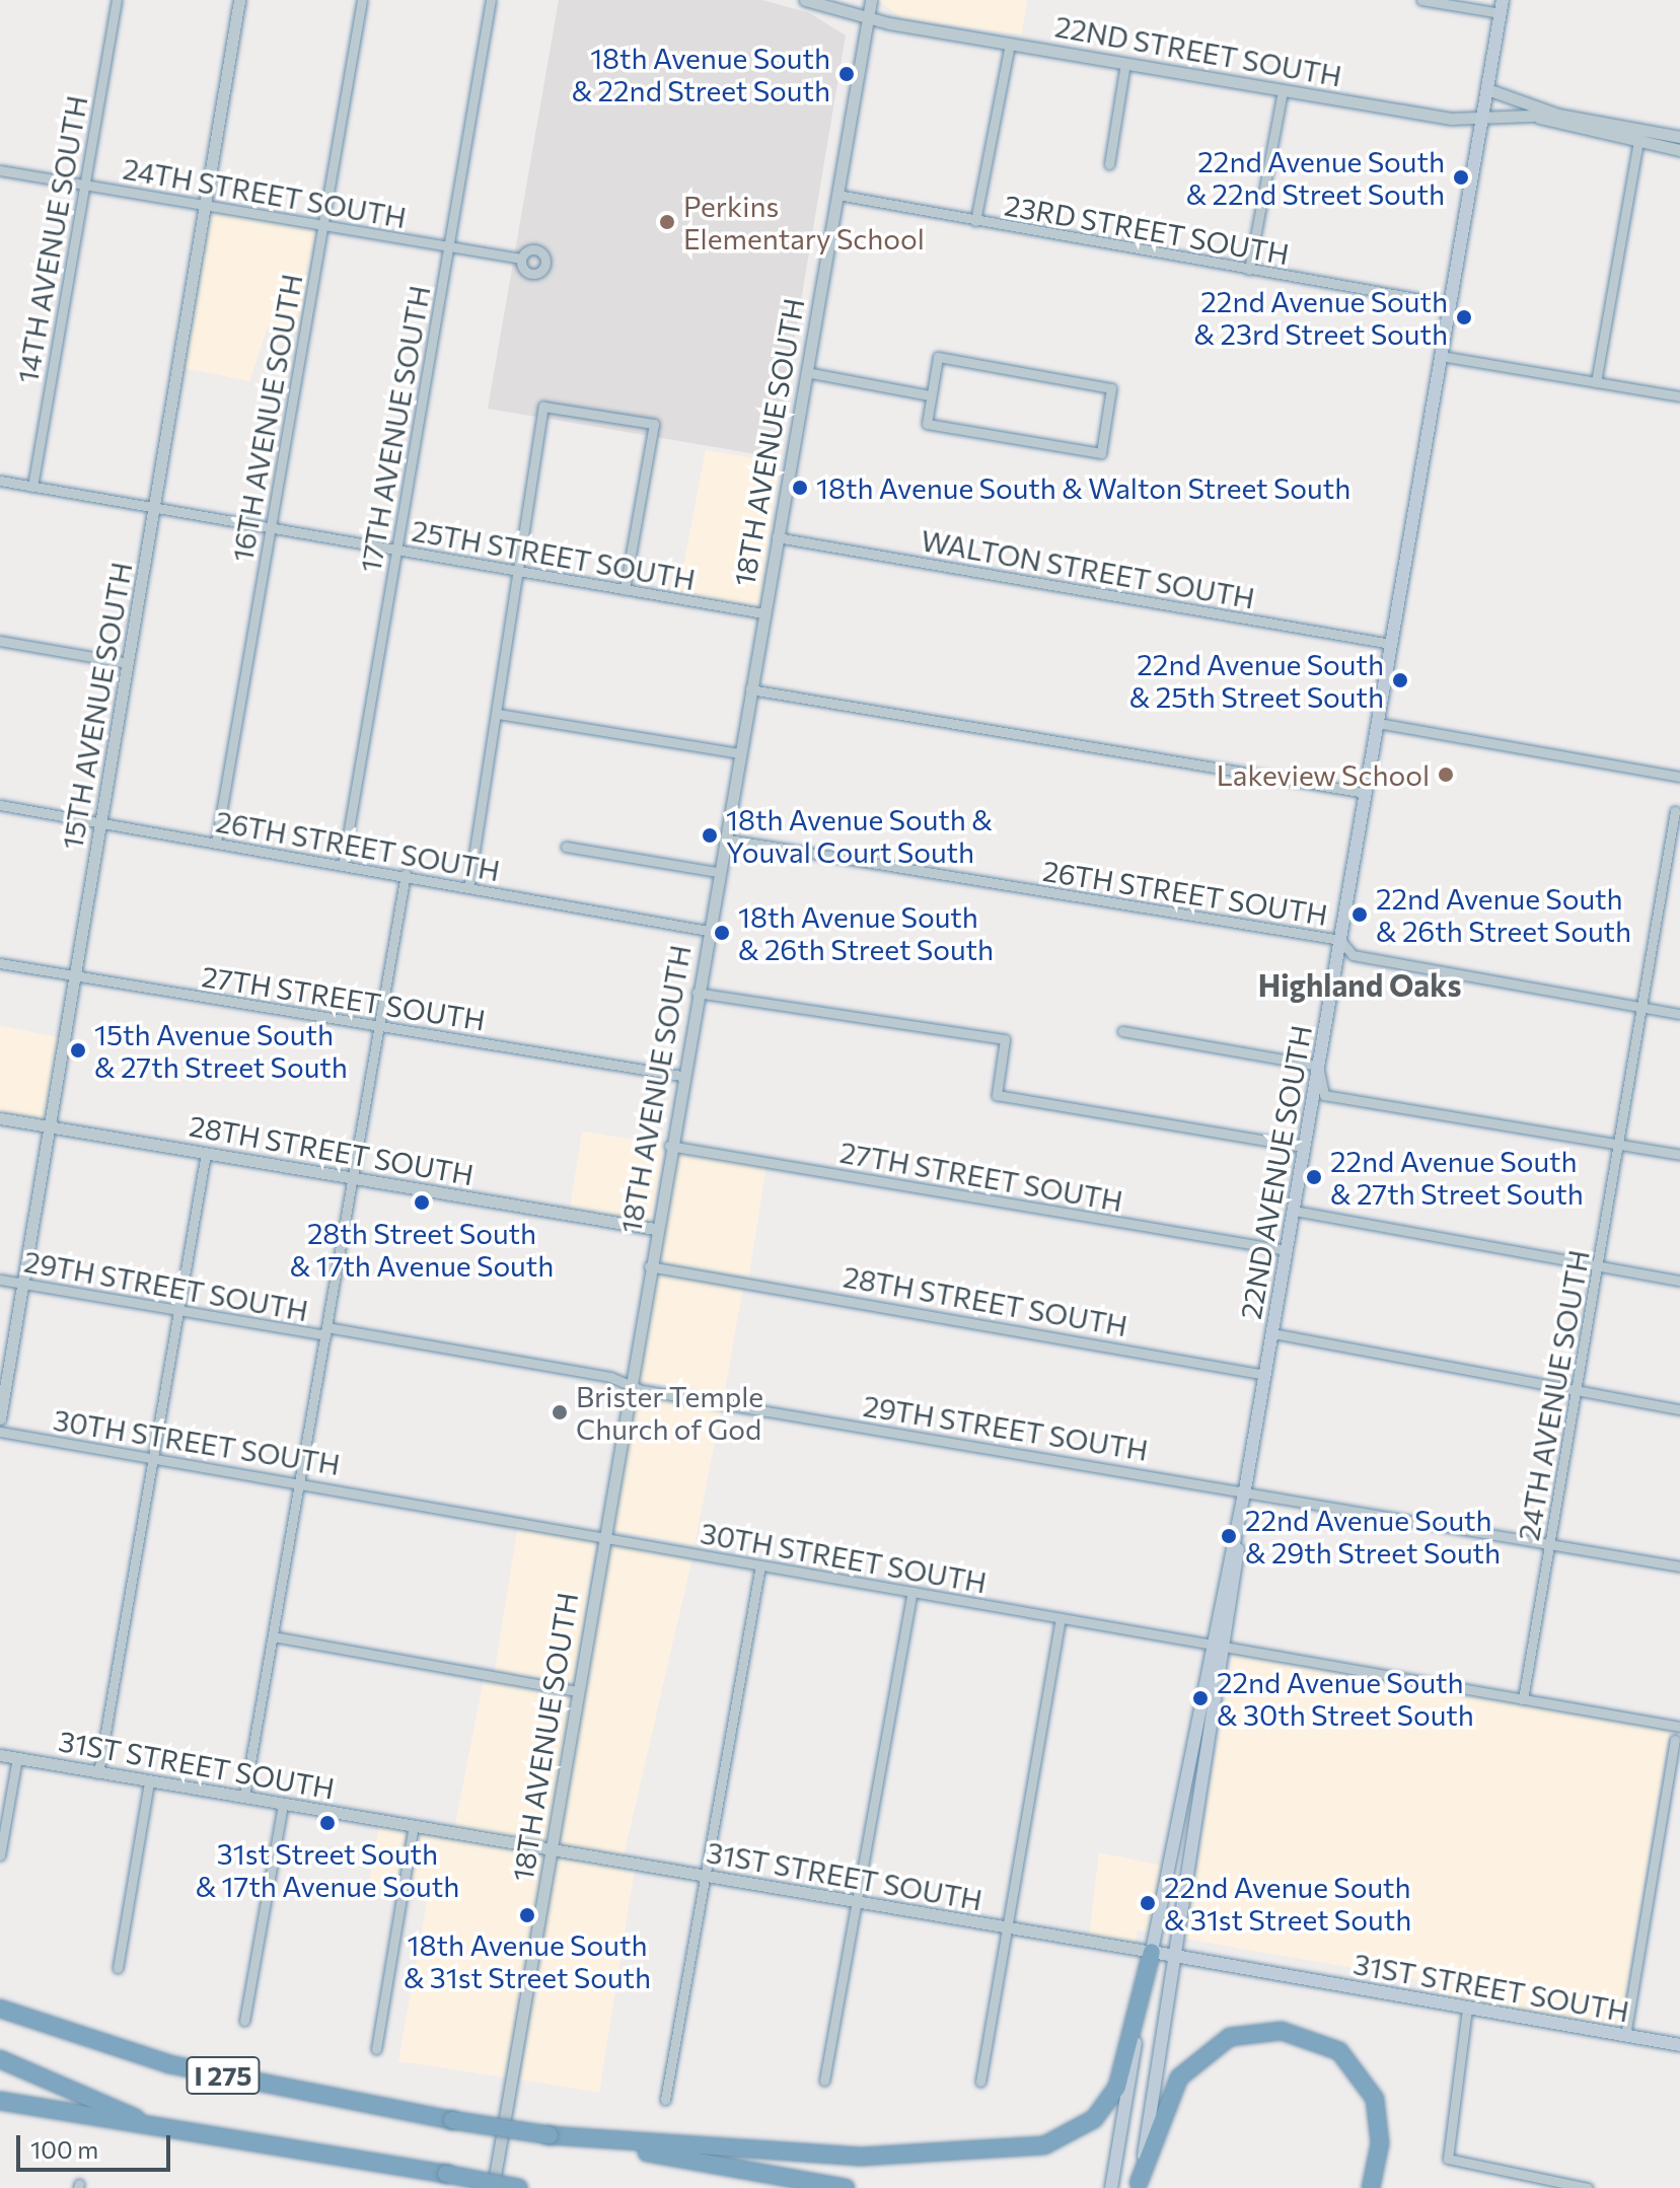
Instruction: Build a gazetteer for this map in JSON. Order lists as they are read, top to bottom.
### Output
{
  "streets": {
    "highway": ["I 275"],
    "main road": ["22ND AVENUE SOUTH", "31ST STREET SOUTH"],
    "street": [
      "22ND STREET SOUTH",
      "24TH STREET SOUTH",
      "23RD STREET SOUTH",
      "14TH AVENUE SOUTH",
      "16TH AVENUE SOUTH",
      "17TH AVENUE SOUTH",
      "18TH AVENUE SOUTH",
      "25TH STREET SOUTH",
      "WALTON STREET SOUTH",
      "15TH AVENUE SOUTH",
      "26TH STREET SOUTH",
      "27TH STREET SOUTH",
      "28TH STREET SOUTH",
      "29TH STREET SOUTH",
      "24TH AVENUE SOUTH",
      "30TH STREET SOUTH"
    ]
  },
  "crossings": [
    ["22ND STREET SOUTH", "18TH AVENUE SOUTH"],
    ["22ND STREET SOUTH", "22ND AVENUE SOUTH"],
    ["24TH STREET SOUTH", "14TH AVENUE SOUTH"],
    ["24TH STREET SOUTH", "16TH AVENUE SOUTH"],
    ["24TH STREET SOUTH", "17TH AVENUE SOUTH"],
    ["24TH STREET SOUTH", "15TH AVENUE SOUTH"],
    ["23RD STREET SOUTH", "18TH AVENUE SOUTH"],
    ["23RD STREET SOUTH", "22ND AVENUE SOUTH"],
    ["14TH AVENUE SOUTH", "25TH STREET SOUTH"],
    ["16TH AVENUE SOUTH", "25TH STREET SOUTH"],
    ["16TH AVENUE SOUTH", "26TH STREET SOUTH"],
    ["17TH AVENUE SOUTH", "25TH STREET SOUTH"],
    ["17TH AVENUE SOUTH", "26TH STREET SOUTH"],
    ["18TH AVENUE SOUTH", "25TH STREET SOUTH"],
    ["18TH AVENUE SOUTH", "WALTON STREET SOUTH"],
    ["18TH AVENUE SOUTH", "26TH STREET SOUTH"],
    ["18TH AVENUE SOUTH", "27TH STREET SOUTH"],
    ["18TH AVENUE SOUTH", "28TH STREET SOUTH"],
    ["18TH AVENUE SOUTH", "29TH STREET SOUTH"],
    ["18TH AVENUE SOUTH", "30TH STREET SOUTH"],
    ["18TH AVENUE SOUTH", "31ST STREET SOUTH"],
    ["25TH STREET SOUTH", "15TH AVENUE SOUTH"],
    ["WALTON STREET SOUTH", "22ND AVENUE SOUTH"],
    ["15TH AVENUE SOUTH", "26TH STREET SOUTH"],
    ["15TH AVENUE SOUTH", "27TH STREET SOUTH"],
    ["15TH AVENUE SOUTH", "28TH STREET SOUTH"],
    ["15TH AVENUE SOUTH", "29TH STREET SOUTH"],
    ["26TH STREET SOUTH", "22ND AVENUE SOUTH"],
    ["26TH STREET SOUTH", "24TH AVENUE SOUTH"],
    ["27TH STREET SOUTH", "22ND AVENUE SOUTH"],
    ["28TH STREET SOUTH", "22ND AVENUE SOUTH"],
    ["22ND AVENUE SOUTH", "29TH STREET SOUTH"],
    ["22ND AVENUE SOUTH", "30TH STREET SOUTH"],
    ["22ND AVENUE SOUTH", "31ST STREET SOUTH"],
    ["29TH STREET SOUTH", "24TH AVENUE SOUTH"],
    ["24TH AVENUE SOUTH", "30TH STREET SOUTH"]
  ],
  "districts": ["Highland Oaks"],
  "places": [
    "18th Avenue South & 22nd Street South",
    "22nd Avenue South & 22nd Street South",
    "Perkins Elementary School",
    "22nd Avenue South & 23rd Street South",
    "18th Avenue South & Walton Street South",
    "22nd Avenue South & 25th Street South",
    "Lakeview School",
    "18th Avenue South & Youval Court South",
    "22nd Avenue South & 26th Street South",
    "18th Avenue South & 26th Street South",
    "15th Avenue South & 27th Street South",
    "22nd Avenue South & 27th Street South",
    "28th Street South & 17th Avenue South",
    "Brister Temple Church of God",
    "22nd Avenue South & 29th Street South",
    "22nd Avenue South & 30th Street South",
    "31st Street South & 17th Avenue South",
    "22nd Avenue South & 31st Street South",
    "18th Avenue South & 31st Street South"
  ],
  "scale_bar": "100 m"
}
